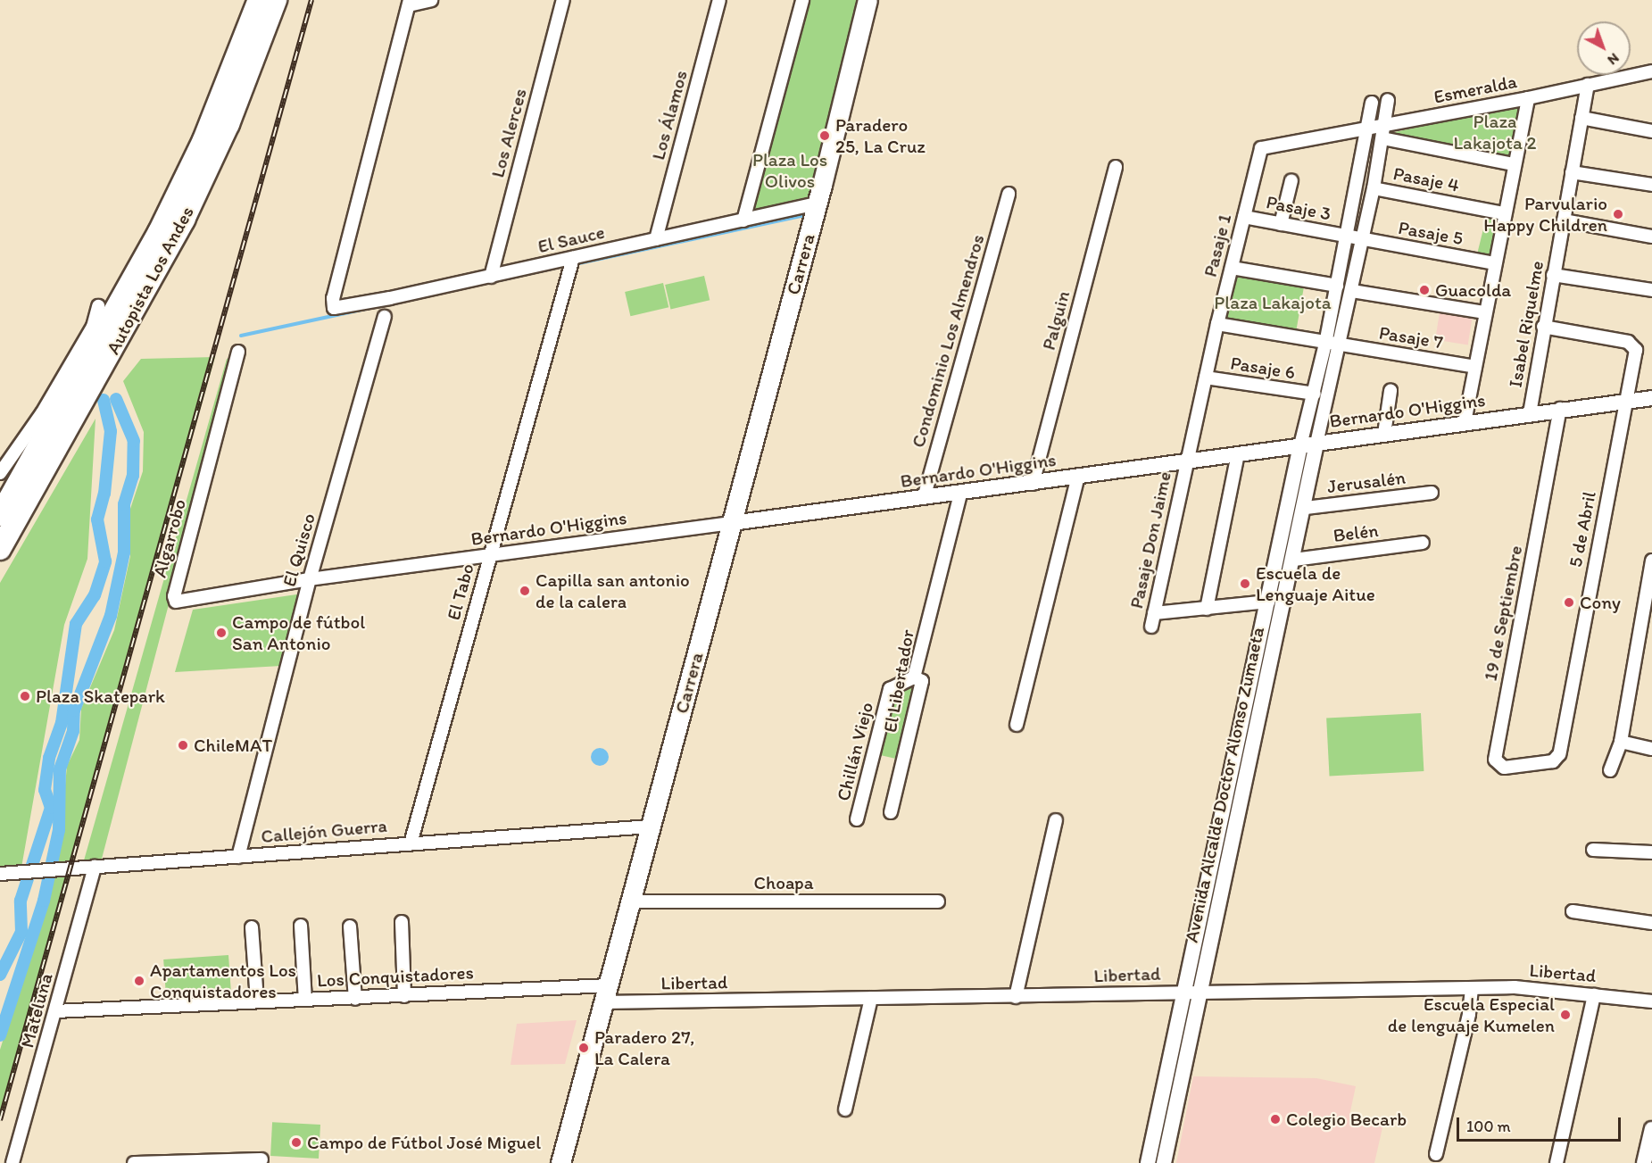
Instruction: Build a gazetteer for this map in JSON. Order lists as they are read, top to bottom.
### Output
{
  "streets": {
    "highway": ["Autopista Los Andes"],
    "main road": ["Carrera"],
    "street": [
      "Esmeralda",
      "Los Álamos",
      "Los Alerces",
      "Pasaje 4",
      "Pasaje 3",
      "Pasaje 5",
      "El Sauce",
      "Pasaje 1",
      "Palguin",
      "Isabel Riquelme",
      "Pasaje 7",
      "Condominio Los Almendros",
      "Pasaje 6",
      "Bernardo O'Higgins",
      "Jerusalén",
      "5 de Abril",
      "Belén",
      "Algarrobo",
      "Pasaje Don Jaime",
      "El Quisco",
      "El Tabo",
      "19 de Septiembre",
      "El Libertador",
      "Chillán Viejo",
      "Avenida Alcalde Doctor Alonso Zumaeta",
      "Callejón Guerra",
      "Choapa",
      "Libertad",
      "Los Conquistadores",
      "Mateluna"
    ]
  },
  "crossings": [
    ["Esmeralda", "Pasaje 1"],
    ["Esmeralda", "Isabel Riquelme"],
    ["Esmeralda", "Avenida Alcalde Doctor Alonso Zumaeta"],
    ["Los Álamos", "El Sauce"],
    ["Los Alerces", "El Sauce"],
    ["Pasaje 4", "Avenida Alcalde Doctor Alonso Zumaeta"],
    ["Pasaje 3", "Pasaje 5"],
    ["Pasaje 3", "Pasaje 1"],
    ["Pasaje 3", "Avenida Alcalde Doctor Alonso Zumaeta"],
    ["Pasaje 5", "Avenida Alcalde Doctor Alonso Zumaeta"],
    ["El Sauce", "Carrera"],
    ["El Sauce", "El Tabo"],
    ["Pasaje 1", "Pasaje 6"],
    ["Pasaje 1", "Bernardo O'Higgins"],
    ["Pasaje 1", "Pasaje Don Jaime"],
    ["Pasaje 1", "Avenida Alcalde Doctor Alonso Zumaeta"],
    ["Carrera", "Bernardo O'Higgins"],
    ["Carrera", "Callejón Guerra"],
    ["Carrera", "Choapa"],
    ["Carrera", "Libertad"],
    ["Carrera", "Los Conquistadores"],
    ["Palguin", "Bernardo O'Higgins"],
    ["Isabel Riquelme", "Bernardo O'Higgins"],
    ["Isabel Riquelme", "5 de Abril"],
    ["Pasaje 7", "Avenida Alcalde Doctor Alonso Zumaeta"],
    ["Condominio Los Almendros", "Bernardo O'Higgins"],
    ["Pasaje 6", "Avenida Alcalde Doctor Alonso Zumaeta"],
    ["Bernardo O'Higgins", "5 de Abril"],
    ["Bernardo O'Higgins", "Algarrobo"],
    ["Bernardo O'Higgins", "Pasaje Don Jaime"],
    ["Bernardo O'Higgins", "El Quisco"],
    ["Bernardo O'Higgins", "El Tabo"],
    ["Bernardo O'Higgins", "19 de Septiembre"],
    ["Bernardo O'Higgins", "El Libertador"],
    ["Bernardo O'Higgins", "Avenida Alcalde Doctor Alonso Zumaeta"],
    ["Jerusalén", "Avenida Alcalde Doctor Alonso Zumaeta"],
    ["5 de Abril", "19 de Septiembre"],
    ["Belén", "Avenida Alcalde Doctor Alonso Zumaeta"],
    ["Algarrobo", "El Quisco"],
    ["El Quisco", "Callejón Guerra"],
    ["El Tabo", "Callejón Guerra"],
    ["El Libertador", "Chillán Viejo"],
    ["Avenida Alcalde Doctor Alonso Zumaeta", "Libertad"],
    ["Callejón Guerra", "Mateluna"],
    ["Libertad", "Los Conquistadores"],
    ["Los Conquistadores", "Mateluna"]
  ],
  "parks": ["Plaza Lakajota 2", "Plaza Los Olivos", "Plaza Lakajota"],
  "places": [
    "Paradero 25, La Cruz",
    "Parvulario Happy Children",
    "Guacolda",
    "Escuela de Lenguaje Aitue",
    "Capilla san antonio de la calera",
    "Cony",
    "Campo de fútbol San Antonio",
    "Plaza Skatepark",
    "ChileMAT",
    "Apartamentos Los Conquistadores",
    "Escuela Especial de lenguaje Kumelen",
    "Paradero 27, La Calera",
    "Colegio Becarb",
    "Campo de Fútbol José Miguel"
  ],
  "scale_bar": "100 m",
  "north": "bottom right"
}
